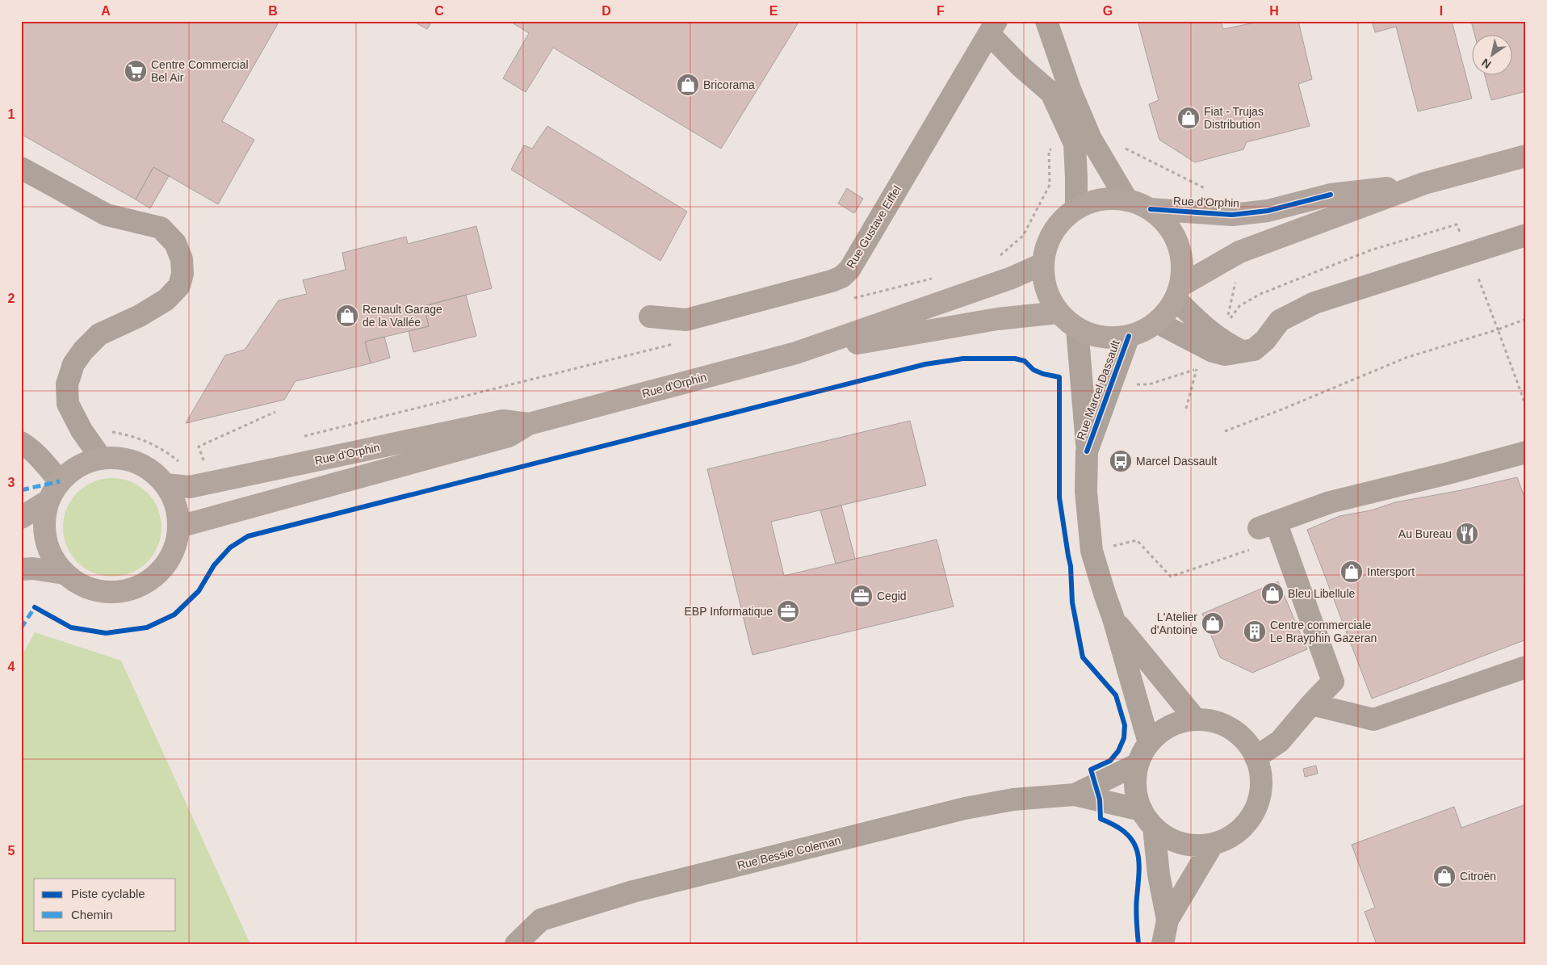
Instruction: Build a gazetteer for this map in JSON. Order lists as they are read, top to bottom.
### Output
{
  "streets": {
    "main road": ["Rue d'Orphin"],
    "street": ["Rue Gustave Eiffel", "Rue Marcel Dassault", "Rue Bessie Coleman"]
  },
  "crossings": [
    ["Rue d'Orphin", "Rue Gustave Eiffel"],
    ["Rue d'Orphin", "Rue Marcel Dassault"],
    ["Rue Gustave Eiffel", "Rue Marcel Dassault"]
  ],
  "places": {
    "supermarket": ["Centre Commercial Bel Air"],
    "shop": [
      "Bricorama",
      "Fiat - Trujas Distribution",
      "Renault Garage de la Vallée",
      "Intersport",
      "Bleu Libellule",
      "L'Atelier d'Antoine",
      "Citroën"
    ],
    "bus stop": ["Marcel Dassault"],
    "restaurant": ["Au Bureau"],
    "office": ["Cegid", "EBP Informatique"],
    "building": ["Centre commerciale Le Brayphin Gazeran"]
  },
  "legend": ["Piste cyclable", "Chemin"],
  "north": "bottom left",
  "grid": {
    "columns": [
      "A",
      "B",
      "C",
      "D",
      "E",
      "F",
      "G",
      "H",
      "I"
    ],
    "rows": [
      "1",
      "2",
      "3",
      "4",
      "5"
    ]
  }
}
